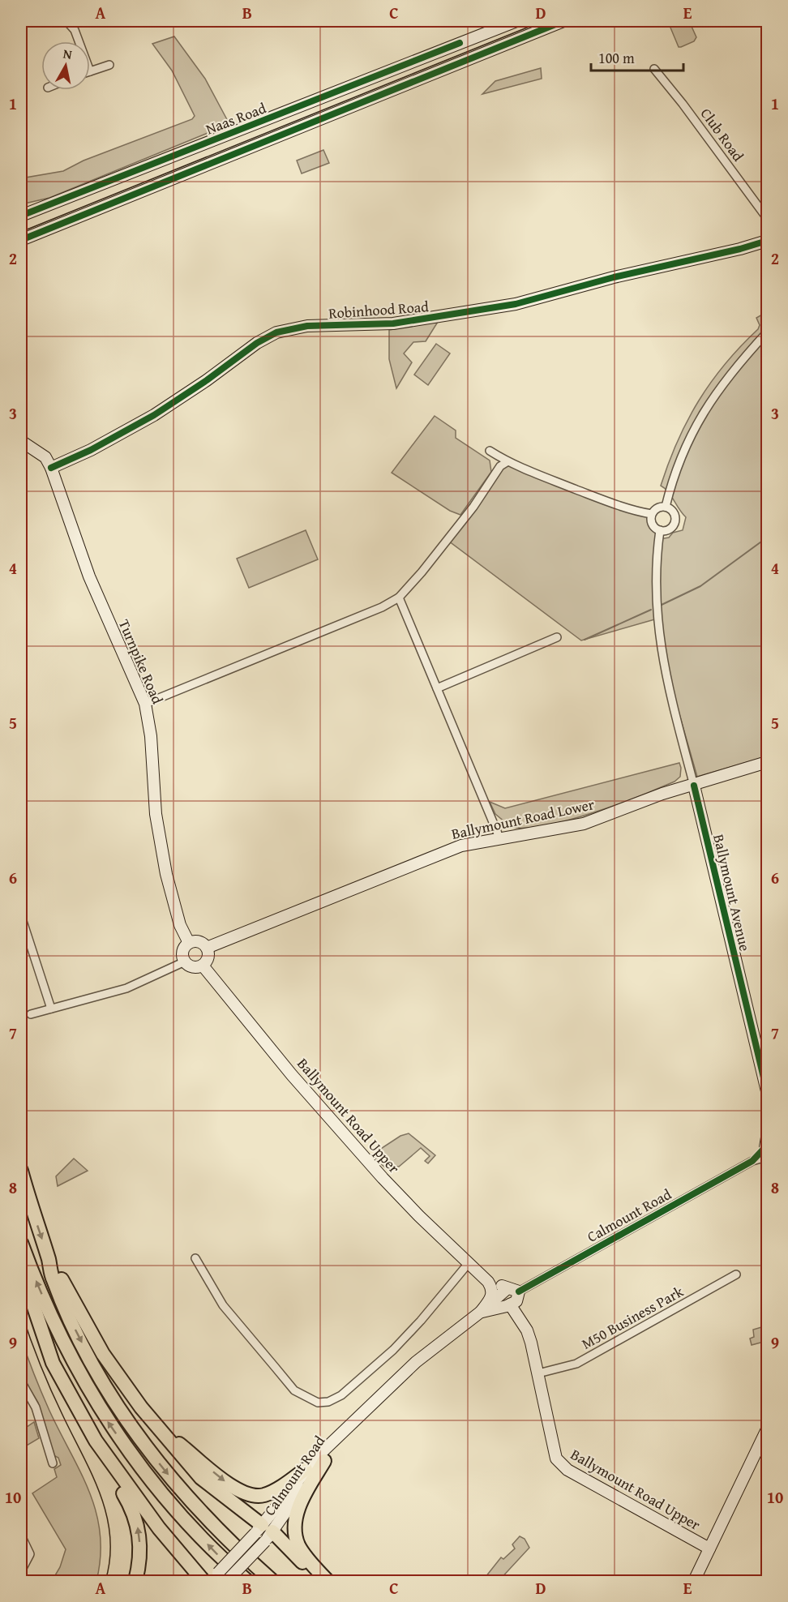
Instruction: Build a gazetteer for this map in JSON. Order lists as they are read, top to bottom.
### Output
{
  "streets": {
    "street": [
      "Naas Road",
      "Club Road",
      "Robinhood Road",
      "Turnpike Road",
      "Ballymount Road Lower",
      "Ballymount Avenue",
      "Ballymount Road Upper",
      "Calmount Road",
      "M50 Business Park"
    ]
  },
  "crossings": [
    ["Robinhood Road", "Turnpike Road"],
    ["Turnpike Road", "Ballymount Road Lower"],
    ["Turnpike Road", "Ballymount Road Upper"],
    ["Ballymount Road Lower", "Ballymount Avenue"],
    ["Ballymount Road Lower", "Ballymount Road Upper"],
    ["Ballymount Road Upper", "Calmount Road"],
    ["Ballymount Road Upper", "M50 Business Park"]
  ],
  "scale_bar": "100 m",
  "north": "top",
  "grid": {
    "columns": [
      "A",
      "B",
      "C",
      "D",
      "E"
    ],
    "rows": [
      "1",
      "2",
      "3",
      "4",
      "5",
      "6",
      "7",
      "8",
      "9",
      "10"
    ]
  }
}
